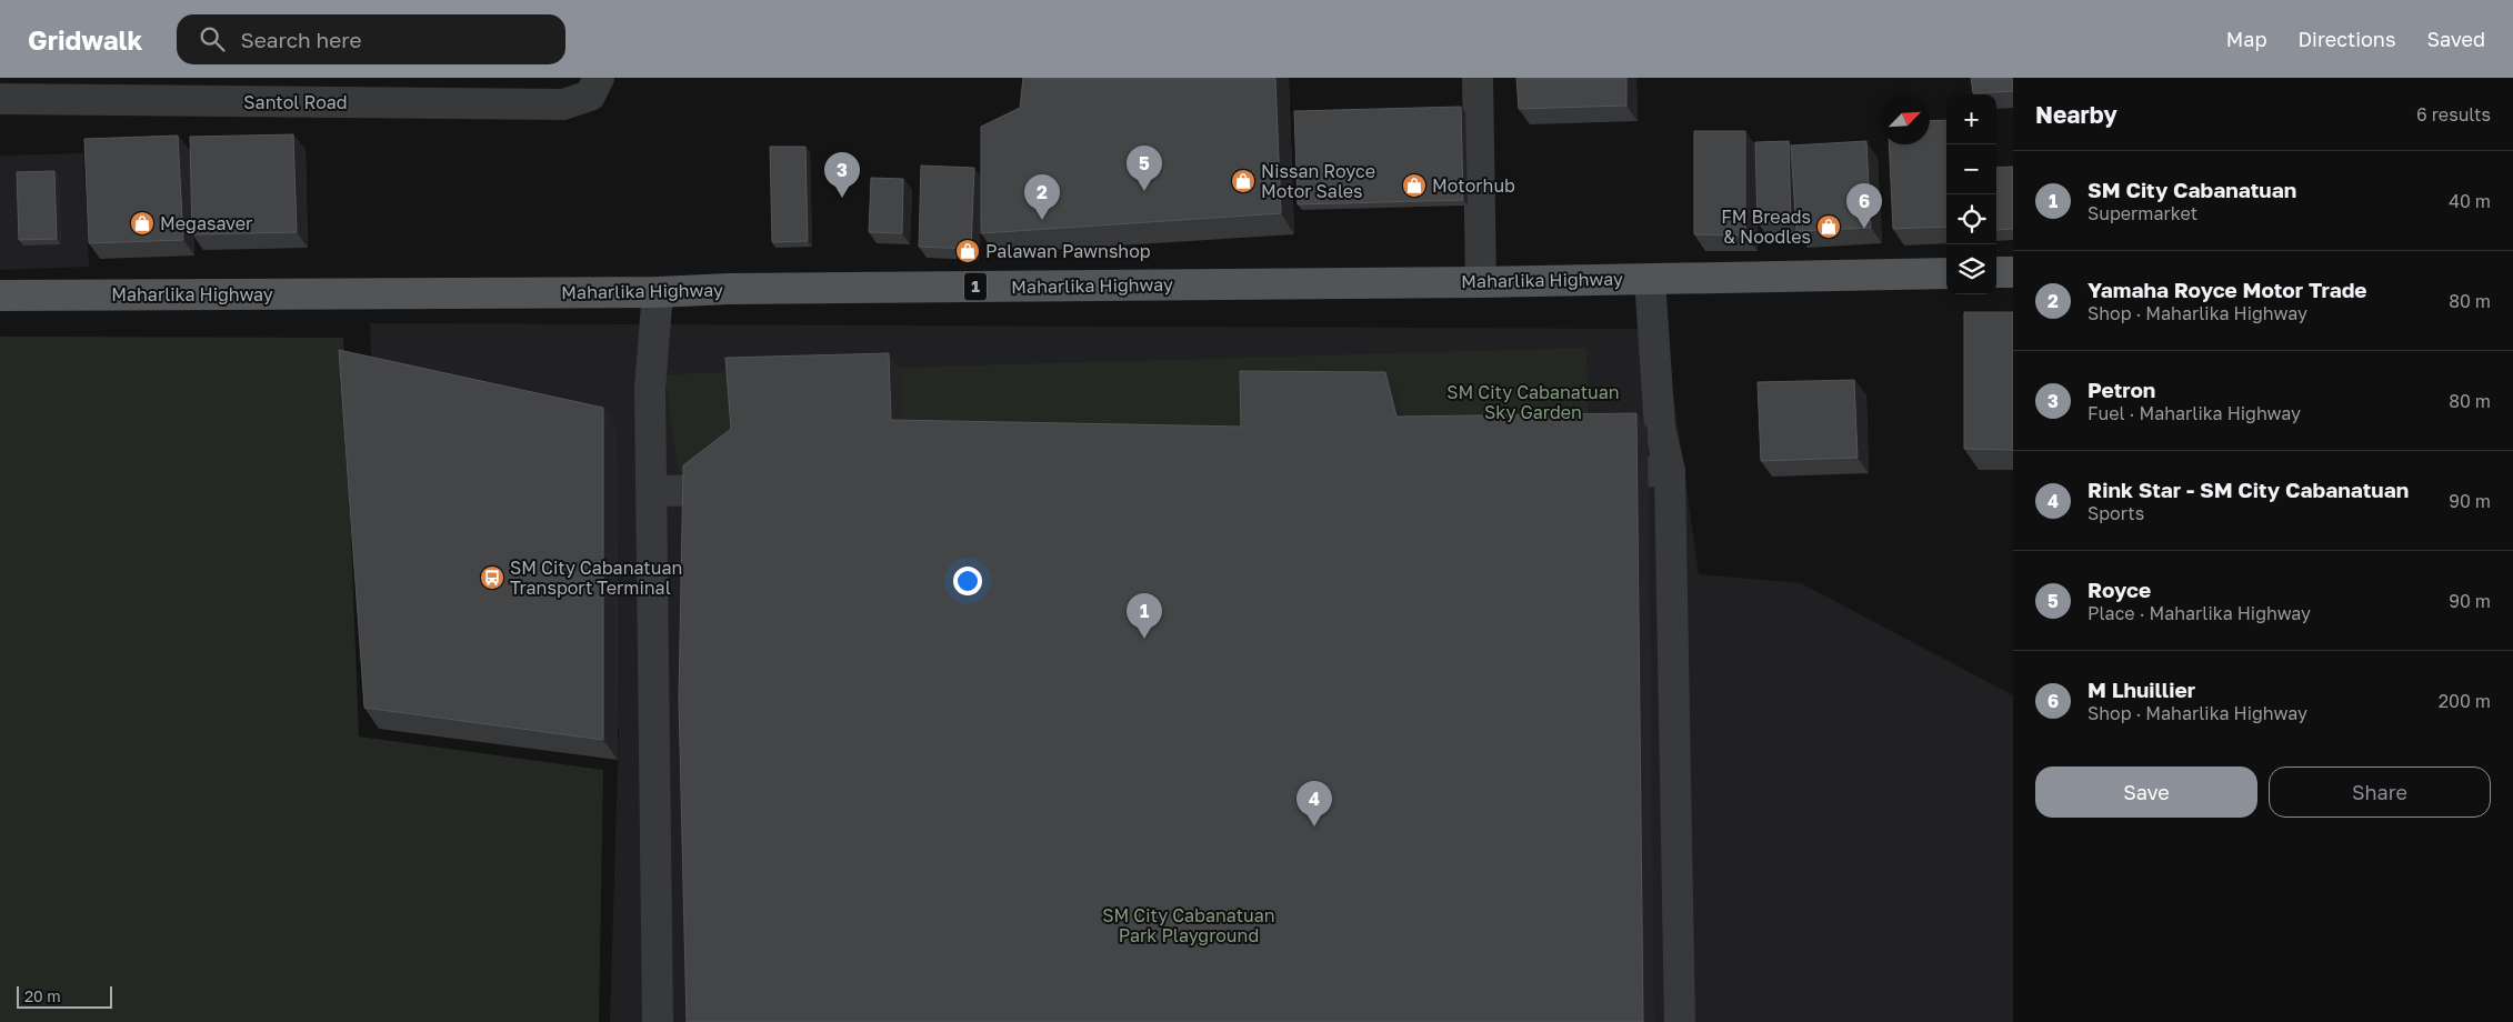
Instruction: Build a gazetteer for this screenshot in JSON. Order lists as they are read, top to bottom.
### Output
{
  "streets": {
    "main road": ["Maharlika Highway", "1"],
    "street": ["Santol Road"]
  },
  "parks": ["SM City Cabanatuan Sky Garden", "SM City Cabanatuan Park Playground"],
  "places": {
    "shop": [
      "Nissan Royce Motor Sales",
      "Motorhub",
      "Megasaver",
      "FM Breads & Noodles",
      "Palawan Pawnshop"
    ],
    "bus stop": ["SM City Cabanatuan Transport Terminal"]
  },
  "scale_bar": "20 m",
  "north": "top right",
  "page": {
    "header": "Gridwalk",
    "search": "Search here",
    "nav": ["Map", "Directions", "Saved"],
    "heading": ["Nearby", "6 results"],
    "map_buttons": ["+", "−"],
    "pins": [
      "5",
      "3",
      "2",
      "6",
      "1",
      "4"
    ],
    "list": [
      {
        "mark": "1",
        "name": "SM City Cabanatuan",
        "note": "Supermarket",
        "value": "40 m"
      },
      {
        "mark": "2",
        "name": "Yamaha Royce Motor Trade",
        "note": "Shop · Maharlika Highway",
        "value": "80 m"
      },
      {
        "mark": "3",
        "name": "Petron",
        "note": "Fuel · Maharlika Highway",
        "value": "80 m"
      },
      {
        "mark": "4",
        "name": "Rink Star - SM City Cabanatuan",
        "note": "Sports",
        "value": "90 m"
      },
      {
        "mark": "5",
        "name": "Royce",
        "note": "Place · Maharlika Highway",
        "value": "90 m"
      },
      {
        "mark": "6",
        "name": "M Lhuillier",
        "note": "Shop · Maharlika Highway",
        "value": "200 m"
      }
    ],
    "buttons": ["Save", "Share"],
    "scale": "20 m"
  }
}
